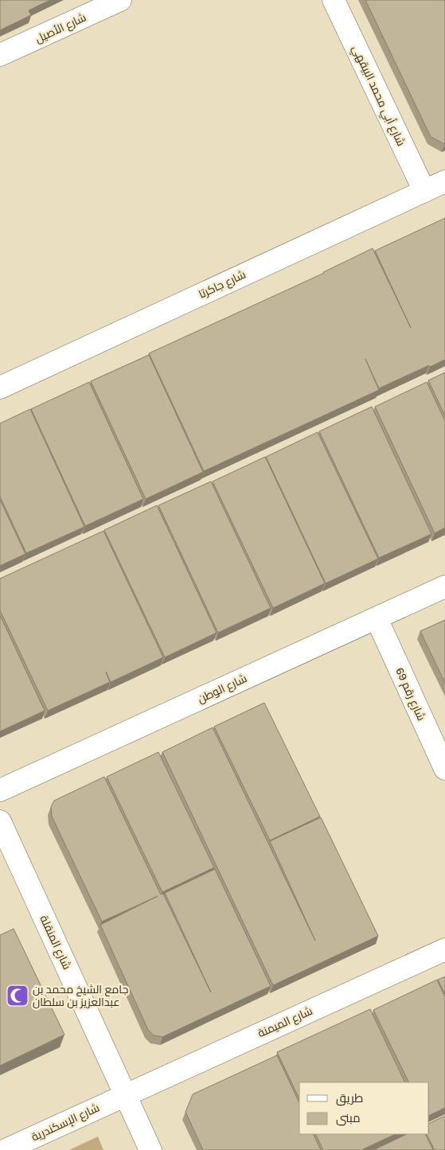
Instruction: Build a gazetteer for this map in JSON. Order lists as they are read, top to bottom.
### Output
{
  "streets": {
    "street": [
      "شارع الأصيل",
      "شارع أبي محمد البيقهي",
      "شارع جاكرتا",
      "شارع الوطن",
      "شارع رقم 69",
      "شارع المنقلة",
      "شارع الميمنة",
      "شارع الإسكندرية"
    ]
  },
  "crossings": [
    ["شارع أبي محمد البيقهي", "شارع جاكرتا"],
    ["شارع الوطن", "شارع رقم 69"],
    ["شارع المنقلة", "شارع الميمنة"],
    ["شارع المنقلة", "شارع الإسكندرية"],
    ["شارع الميمنة", "شارع الإسكندرية"]
  ],
  "places": {
    "mosque": ["جامع الشيخ محمد بن عبدالعزيز بن سلطان"]
  },
  "legend": ["طريق", "مبنى"]
}
